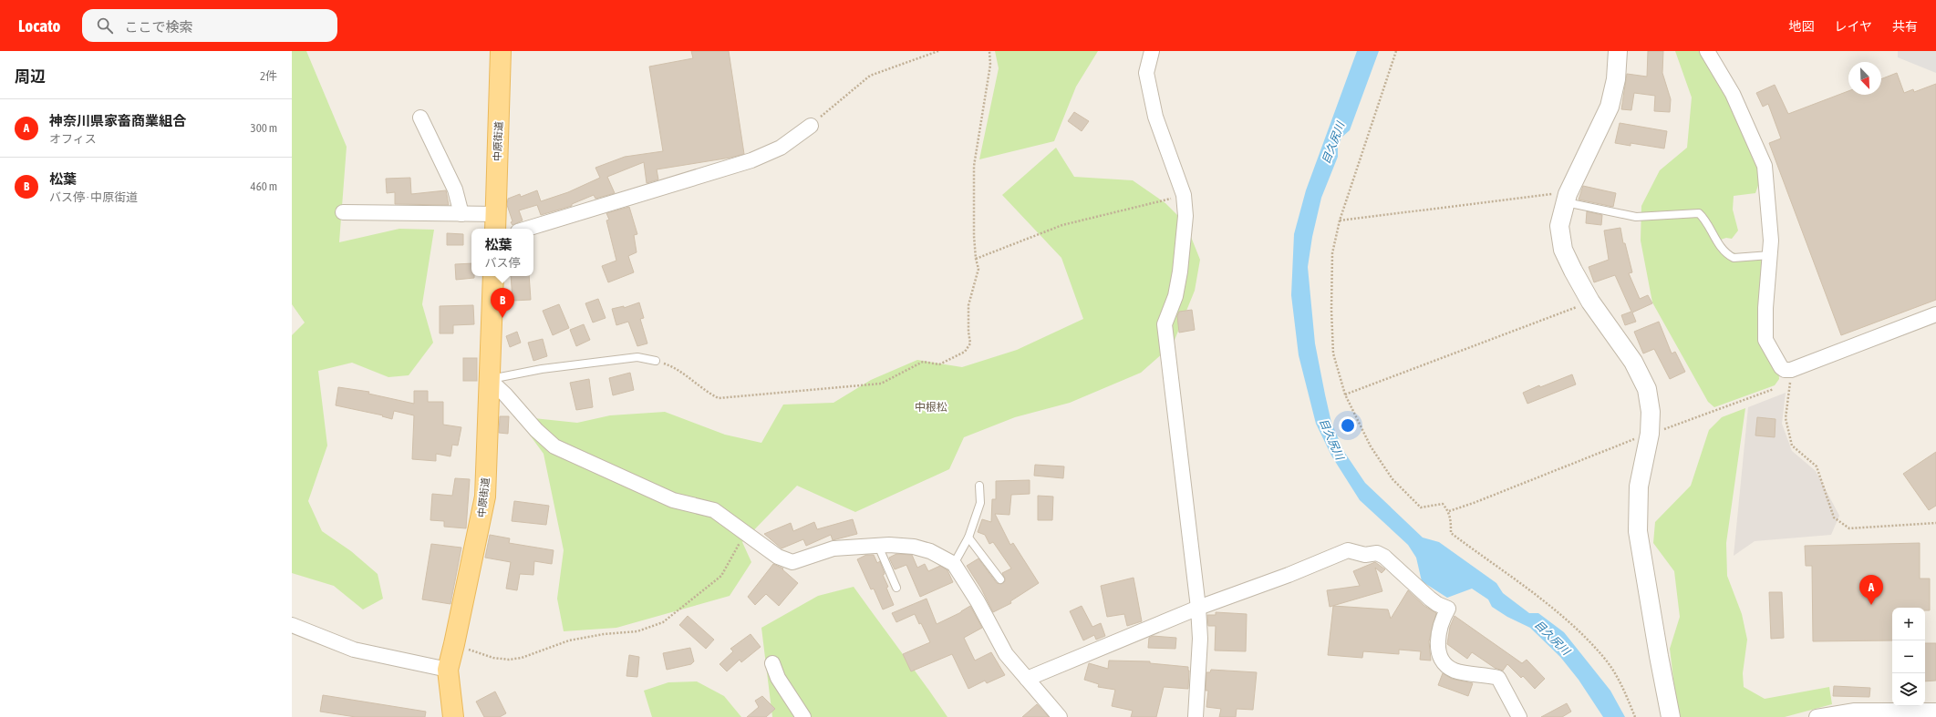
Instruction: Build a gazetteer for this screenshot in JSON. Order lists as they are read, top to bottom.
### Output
{
  "streets": {
    "main road": ["中原街道"]
  },
  "districts": ["中根松"],
  "water": ["目久尻川"],
  "north": "bottom right",
  "page": {
    "header": "Locato",
    "search": "ここで検索",
    "nav": ["地図", "レイヤ", "共有"],
    "heading": ["周辺", "2件"],
    "list": [
      {
        "mark": "A",
        "name": "神奈川県家畜商業組合",
        "note": "オフィス",
        "value": "300 m"
      },
      {
        "mark": "B",
        "name": "松葉",
        "note": "バス停 · 中原街道",
        "value": "460 m"
      }
    ],
    "popup": ["松葉", "バス停"],
    "pins": ["B", "A"],
    "map_buttons": ["+", "−"]
  }
}
